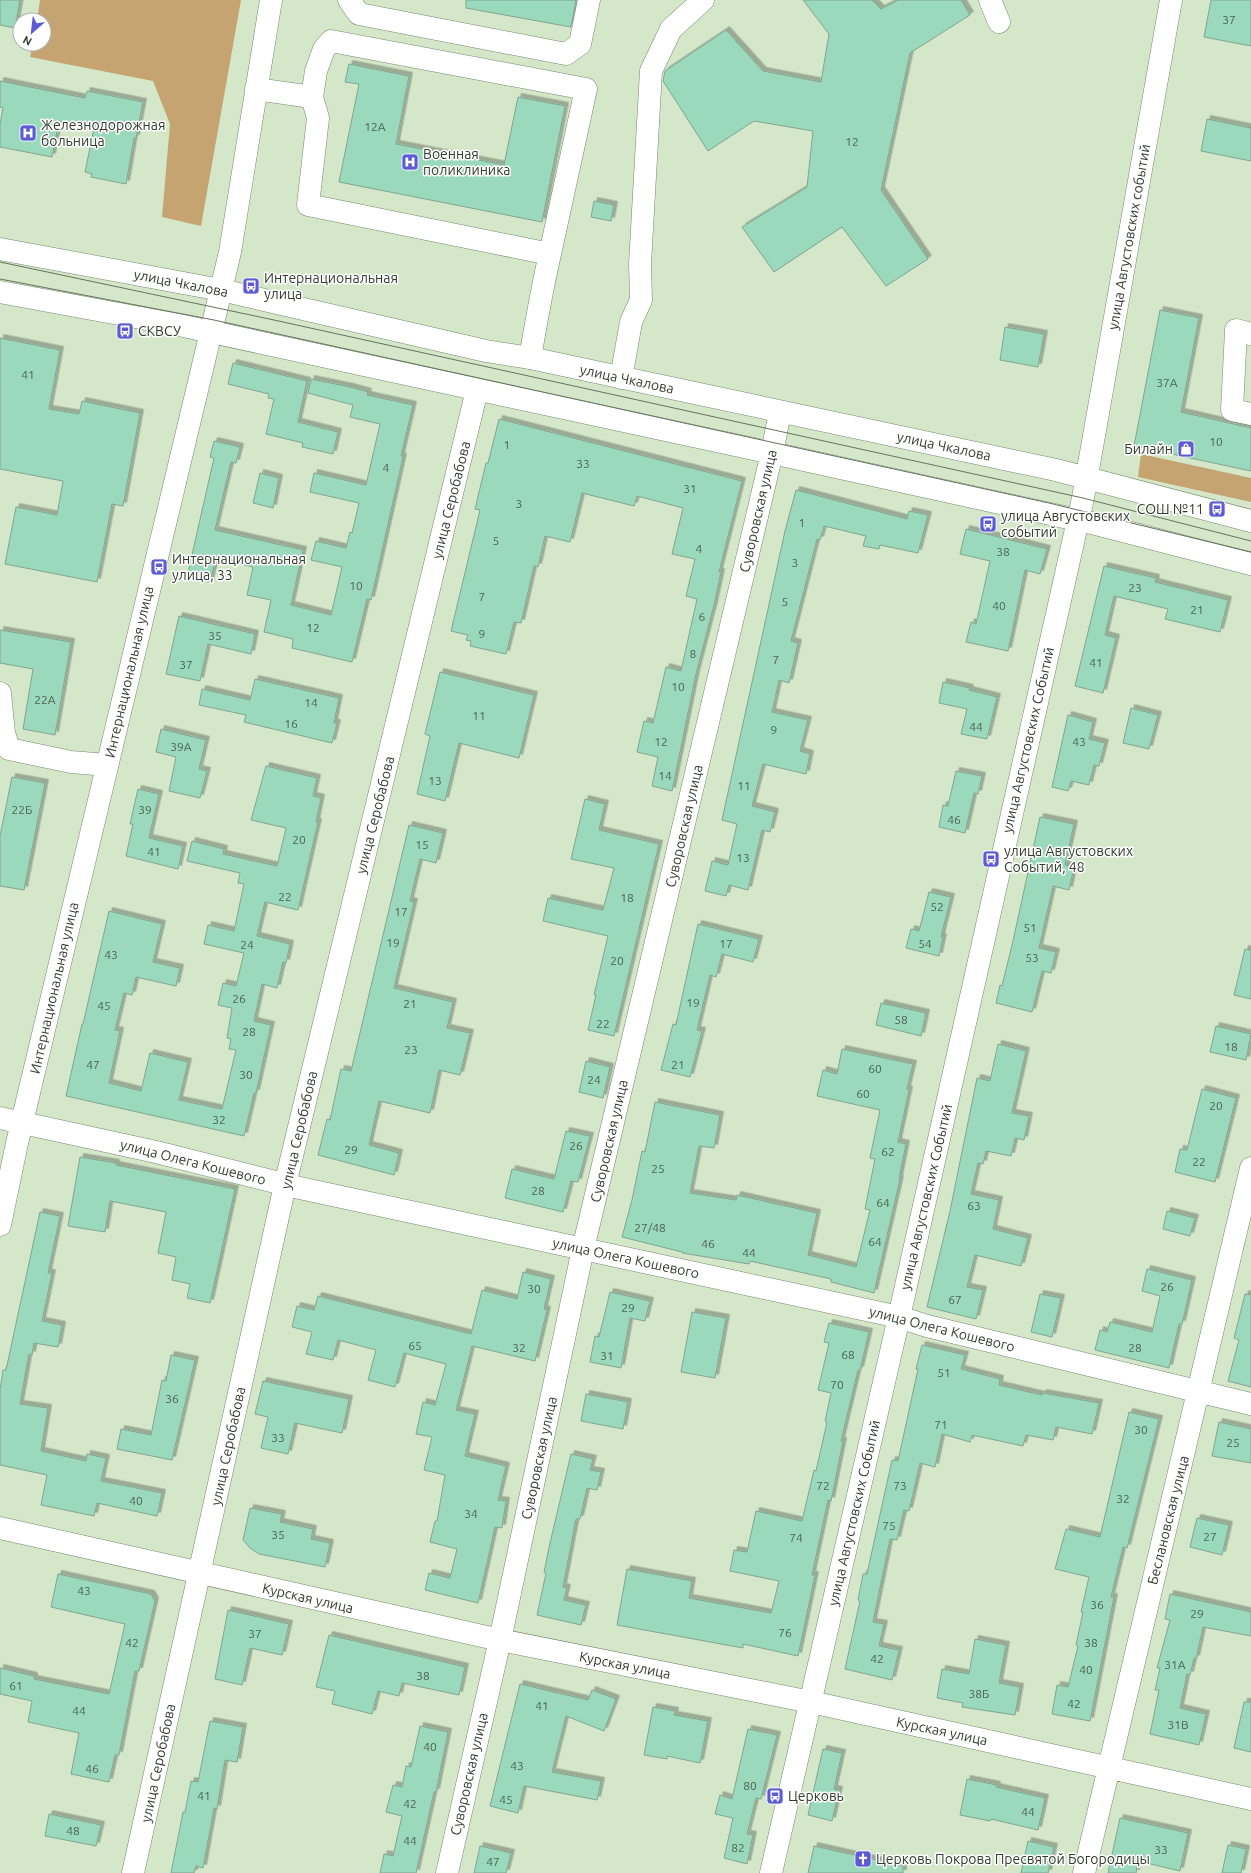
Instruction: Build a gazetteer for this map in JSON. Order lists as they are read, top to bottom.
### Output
{
  "streets": {
    "street": [
      "улица Августовских событий",
      "улица Чкалова",
      "улица Серобабова",
      "Суворовская улица",
      "Интернациональная улица",
      "улица Августовских Событий",
      "улица Олега Кошевого",
      "Беслановская улица",
      "Курская улица"
    ]
  },
  "crossings": [
    ["улица Августовских событий", "улица Чкалова"],
    ["улица Августовских событий", "улица Августовских Событий"],
    ["улица Чкалова", "Суворовская улица"],
    ["улица Чкалова", "Интернациональная улица"],
    ["улица Серобабова", "улица Олега Кошевого"],
    ["улица Серобабова", "Курская улица"],
    ["Суворовская улица", "улица Олега Кошевого"],
    ["Суворовская улица", "Курская улица"],
    ["Интернациональная улица", "улица Олега Кошевого"],
    ["улица Августовских Событий", "улица Олега Кошевого"],
    ["улица Августовских Событий", "Курская улица"],
    ["улица Олега Кошевого", "Беслановская улица"],
    ["Беслановская улица", "Курская улица"]
  ],
  "places": {
    "hospital": ["Железнодорожная больница", "Военная поликлиника"],
    "bus stop": [
      "Интернациональная улица",
      "СКВСУ",
      "СОШ №11",
      "улица Августовских событий",
      "Интернациональная улица, 33",
      "улица Августовских Событий, 48",
      "Церковь"
    ],
    "shop": ["Билайн"],
    "church": ["Церковь Покрова Пресвятой Богородицы"]
  },
  "house_numbers": [
    "37",
    "12А",
    "12",
    "41",
    "37А",
    "10",
    "1",
    "33",
    "4",
    "31",
    "3",
    "1",
    "5",
    "4",
    "38",
    "3",
    "10",
    "23",
    "7",
    "5",
    "40",
    "21",
    "6",
    "12",
    "9",
    "35",
    "8",
    "7",
    "41",
    "37",
    "10",
    "22А",
    "14",
    "11",
    "16",
    "44",
    "9",
    "12",
    "43",
    "39А",
    "14",
    "13",
    "11",
    "22Б",
    "39",
    "46",
    "20",
    "15",
    "41",
    "13",
    "22",
    "18",
    "52",
    "17",
    "51",
    "19",
    "17",
    "54",
    "24",
    "43",
    "53",
    "20",
    "26",
    "19",
    "21",
    "45",
    "58",
    "22",
    "28",
    "18",
    "23",
    "47",
    "21",
    "60",
    "30",
    "24",
    "60",
    "20",
    "32",
    "26",
    "29",
    "62",
    "22",
    "25",
    "28",
    "64",
    "63",
    "27/48",
    "64",
    "46",
    "44",
    "26",
    "30",
    "67",
    "29",
    "65",
    "32",
    "28",
    "68",
    "31",
    "51",
    "70",
    "36",
    "71",
    "30",
    "33",
    "25",
    "72",
    "73",
    "32",
    "40",
    "34",
    "75",
    "35",
    "27",
    "74",
    "43",
    "36",
    "29",
    "76",
    "37",
    "42",
    "38",
    "42",
    "31А",
    "40",
    "38",
    "61",
    "38Б",
    "42",
    "41",
    "44",
    "31В",
    "40",
    "43",
    "46",
    "80",
    "41",
    "45",
    "42",
    "44",
    "48",
    "44",
    "82",
    "33",
    "47"
  ],
  "north": "bottom left"
}
